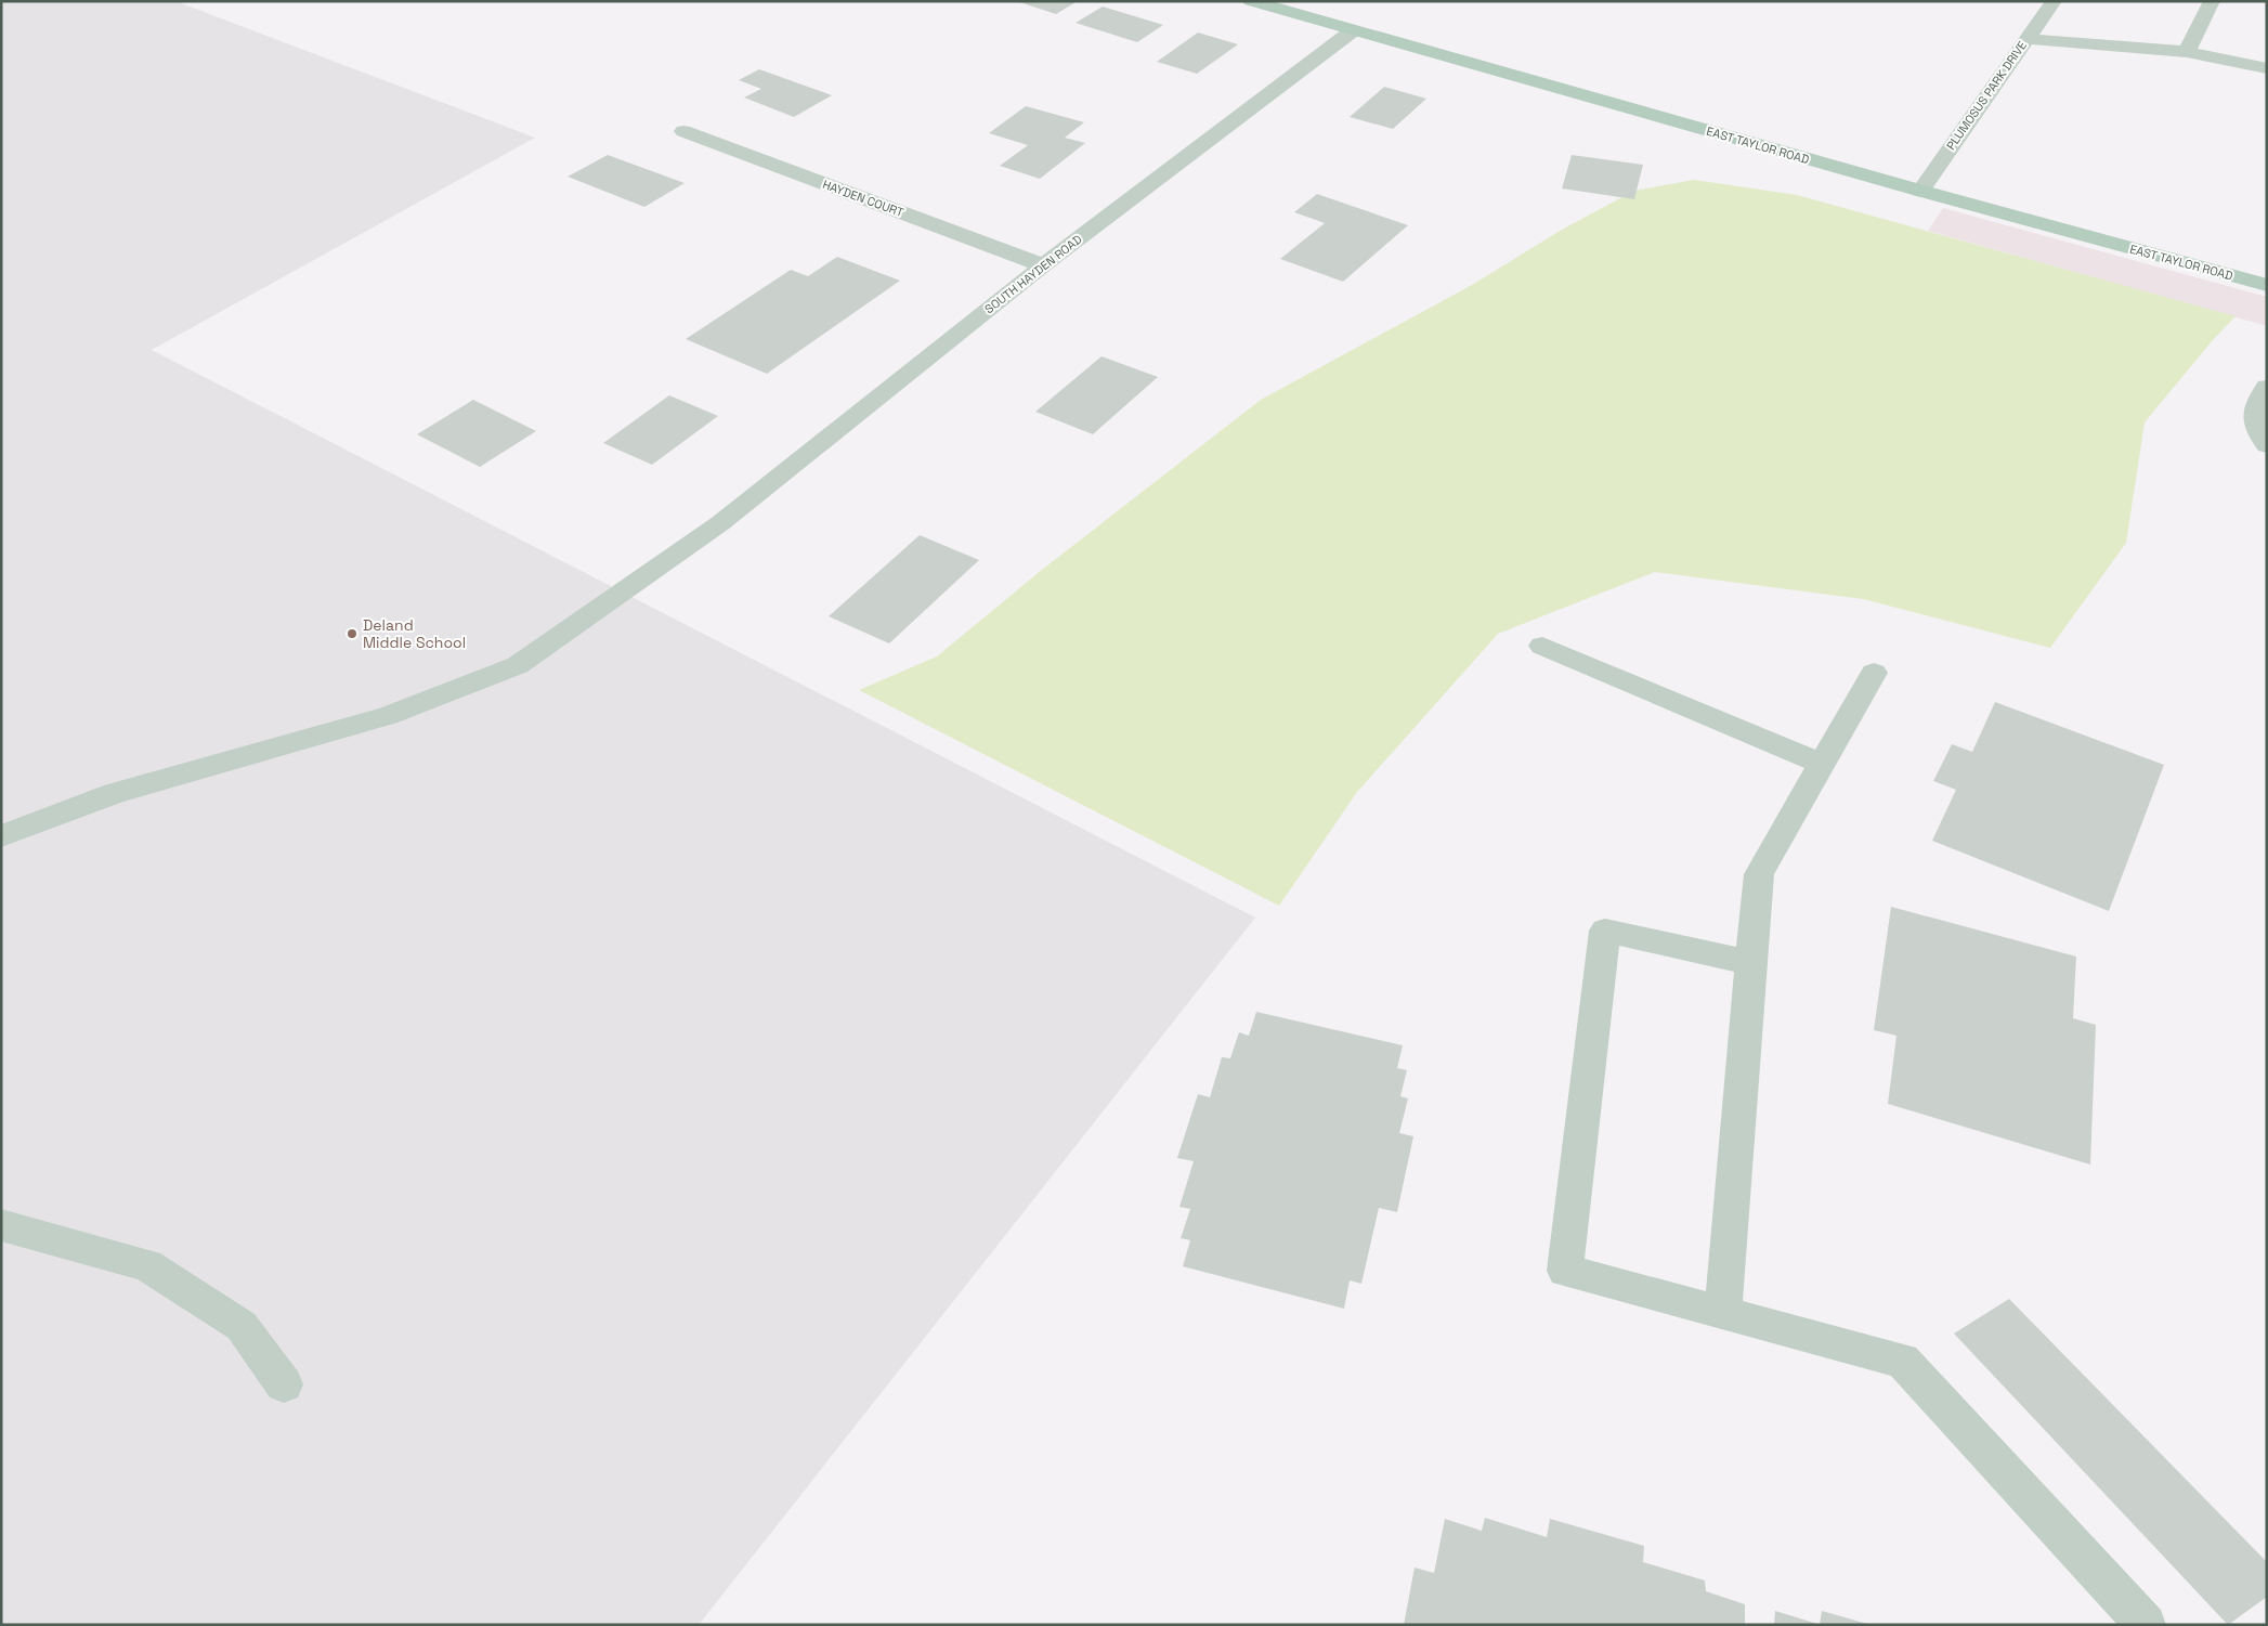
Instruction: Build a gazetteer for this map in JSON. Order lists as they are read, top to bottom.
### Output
{
  "streets": {
    "main road": ["EAST TAYLOR ROAD"],
    "street": ["PLUMOSUS PARK DRIVE", "HAYDEN COURT", "SOUTH HAYDEN ROAD"]
  },
  "crossings": [
    ["PLUMOSUS PARK DRIVE", "EAST TAYLOR ROAD"],
    ["EAST TAYLOR ROAD", "SOUTH HAYDEN ROAD"],
    ["HAYDEN COURT", "SOUTH HAYDEN ROAD"]
  ],
  "places": ["Deland Middle School"]
}
